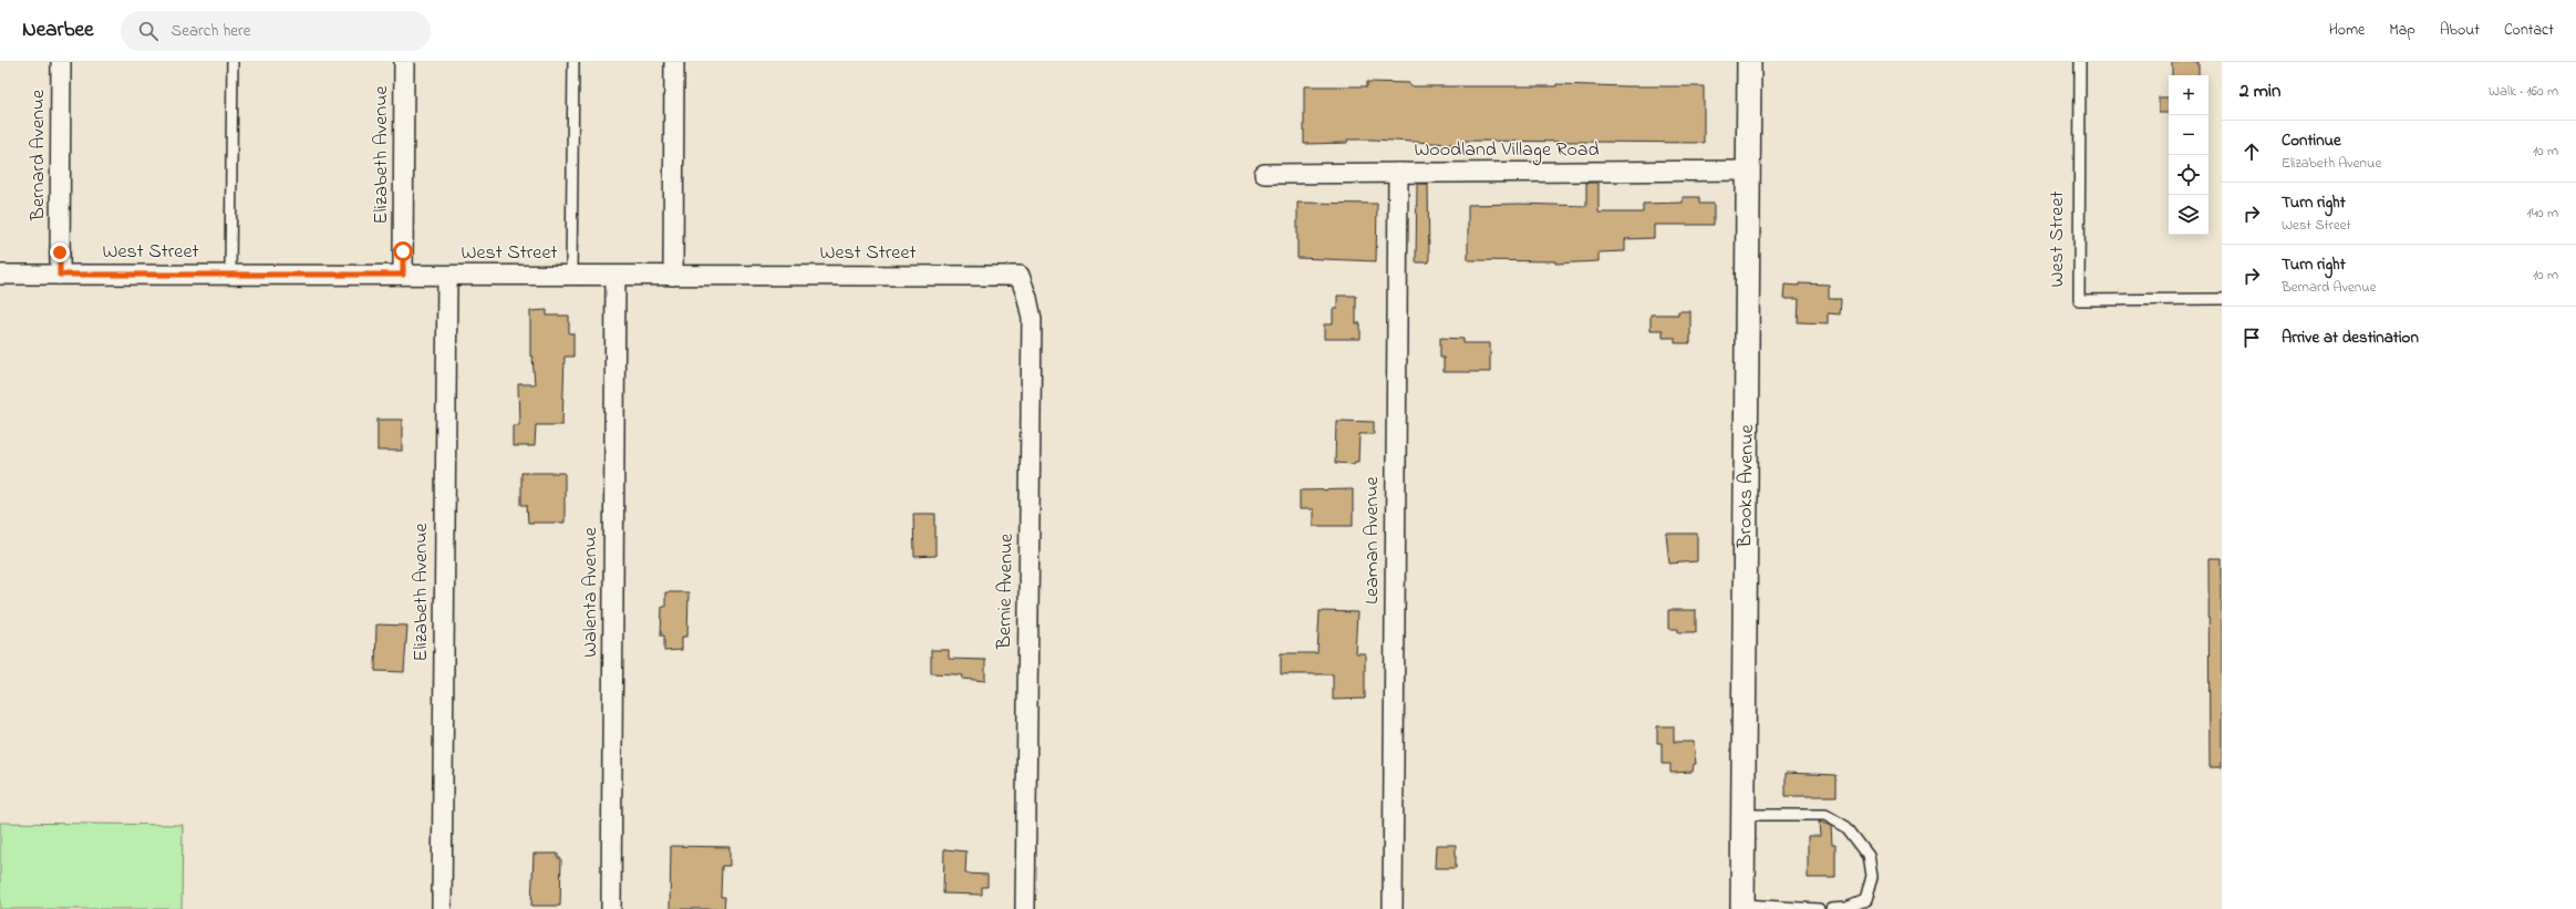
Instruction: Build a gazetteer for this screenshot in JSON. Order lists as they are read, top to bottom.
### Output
{
  "streets": {
    "street": [
      "Woodland Village Road",
      "Bernard Avenue",
      "Elizabeth Avenue",
      "West Street",
      "Brooks Avenue",
      "Leaman Avenue",
      "Bernie Avenue",
      "Walenta Avenue"
    ]
  },
  "crossings": [
    ["Woodland Village Road", "Brooks Avenue"],
    ["Woodland Village Road", "Leaman Avenue"],
    ["Bernard Avenue", "West Street"],
    ["Elizabeth Avenue", "West Street"],
    ["West Street", "Bernie Avenue"],
    ["West Street", "Walenta Avenue"]
  ],
  "page": {
    "header": "Nearbee",
    "search": "Search here",
    "nav": [
      "Home",
      "Map",
      "About",
      "Contact"
    ],
    "heading": ["2 min", "Walk · 160 m"],
    "map_buttons": ["+", "−"],
    "list": [
      ["Continue", "Elizabeth Avenue", "10 m"],
      ["Turn right", "West Street", "140 m"],
      ["Turn right", "Bernard Avenue", "10 m"],
      "Arrive at destination"
    ]
  }
}
